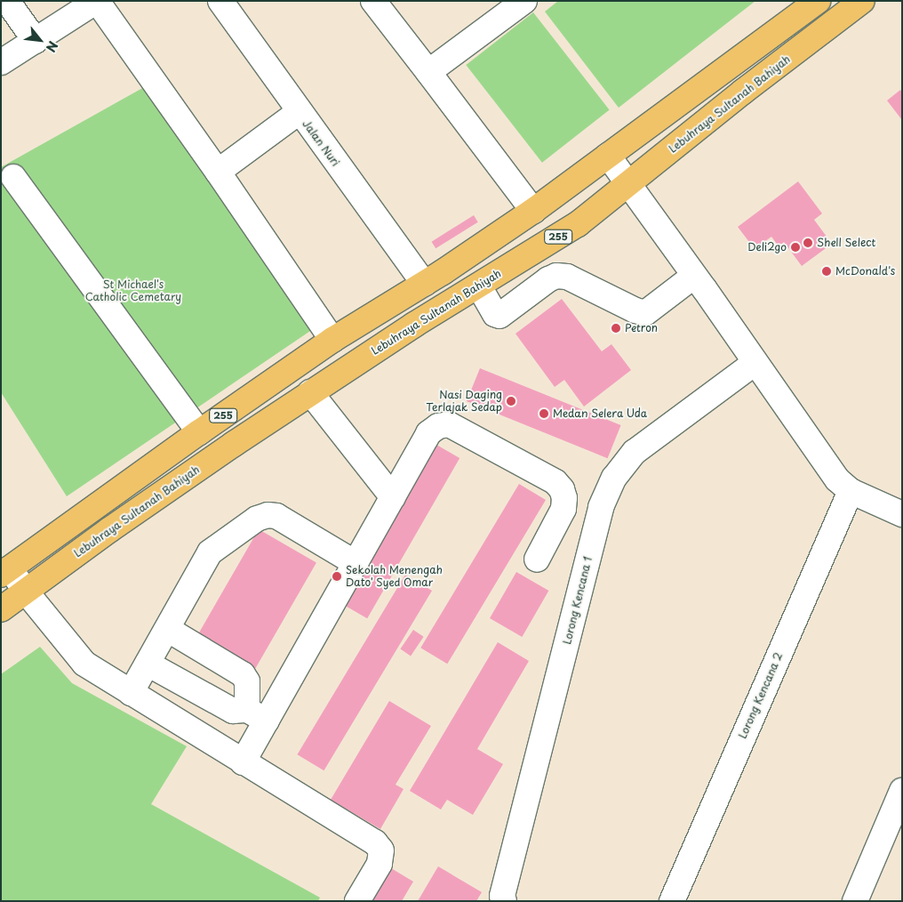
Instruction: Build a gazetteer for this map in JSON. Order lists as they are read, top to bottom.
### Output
{
  "streets": {
    "main road": ["Lebuhraya Sultanah Bahiyah", "255"],
    "street": ["Jalan Nuri", "Lorong Kencana 1", "Lorong Kencana 2"]
  },
  "crossings": [
    ["Jalan Nuri", "255"]
  ],
  "parks": ["St Michael's Catholic Cemetary"],
  "places": [
    "Shell Select",
    "Deli2go",
    "McDonald's",
    "Petron",
    "Nasi Daging Terlajak Sedap",
    "Medan Selera Uda",
    "Sekolah Menengah Dato' Syed Omar"
  ],
  "north": "bottom right"
}
